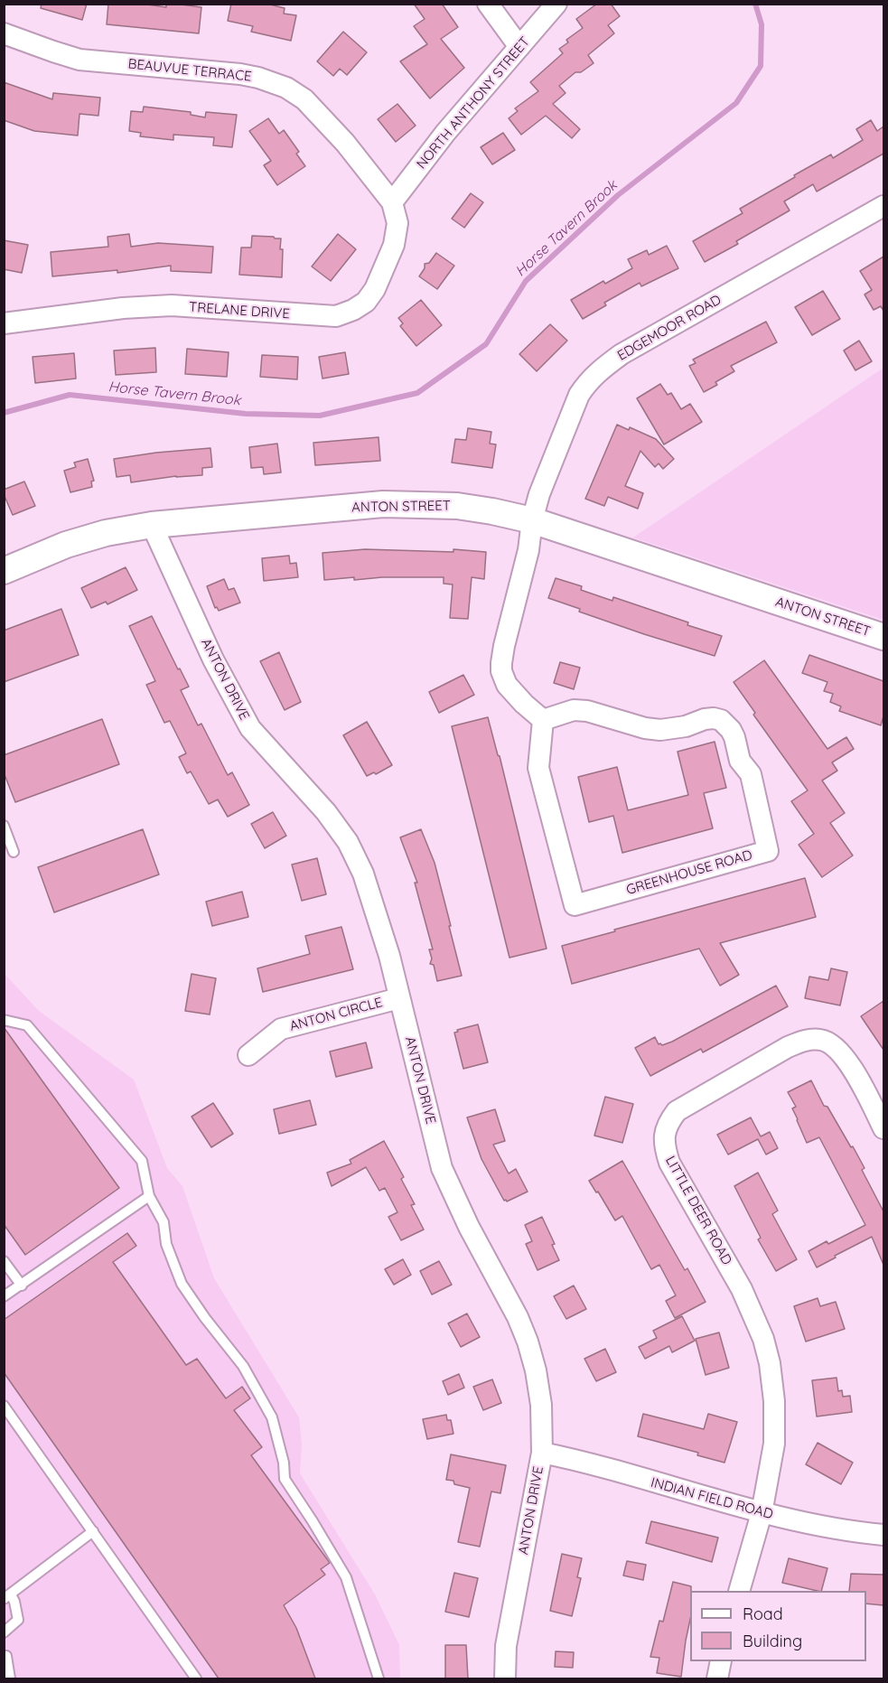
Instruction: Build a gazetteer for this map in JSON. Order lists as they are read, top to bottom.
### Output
{
  "streets": {
    "street": [
      "BEAUVUE TERRACE",
      "NORTH ANTHONY STREET",
      "TRELANE DRIVE",
      "EDGEMOOR ROAD",
      "ANTON STREET",
      "ANTON DRIVE",
      "GREENHOUSE ROAD",
      "ANTON CIRCLE",
      "LITTLE DEER ROAD",
      "INDIAN FIELD ROAD"
    ]
  },
  "crossings": [
    ["BEAUVUE TERRACE", "NORTH ANTHONY STREET"],
    ["BEAUVUE TERRACE", "TRELANE DRIVE"],
    ["NORTH ANTHONY STREET", "TRELANE DRIVE"],
    ["EDGEMOOR ROAD", "ANTON STREET"],
    ["ANTON STREET", "ANTON DRIVE"],
    ["ANTON DRIVE", "ANTON CIRCLE"],
    ["ANTON DRIVE", "INDIAN FIELD ROAD"],
    ["LITTLE DEER ROAD", "INDIAN FIELD ROAD"]
  ],
  "water": ["Horse Tavern Brook"],
  "legend": ["Road", "Building"]
}
